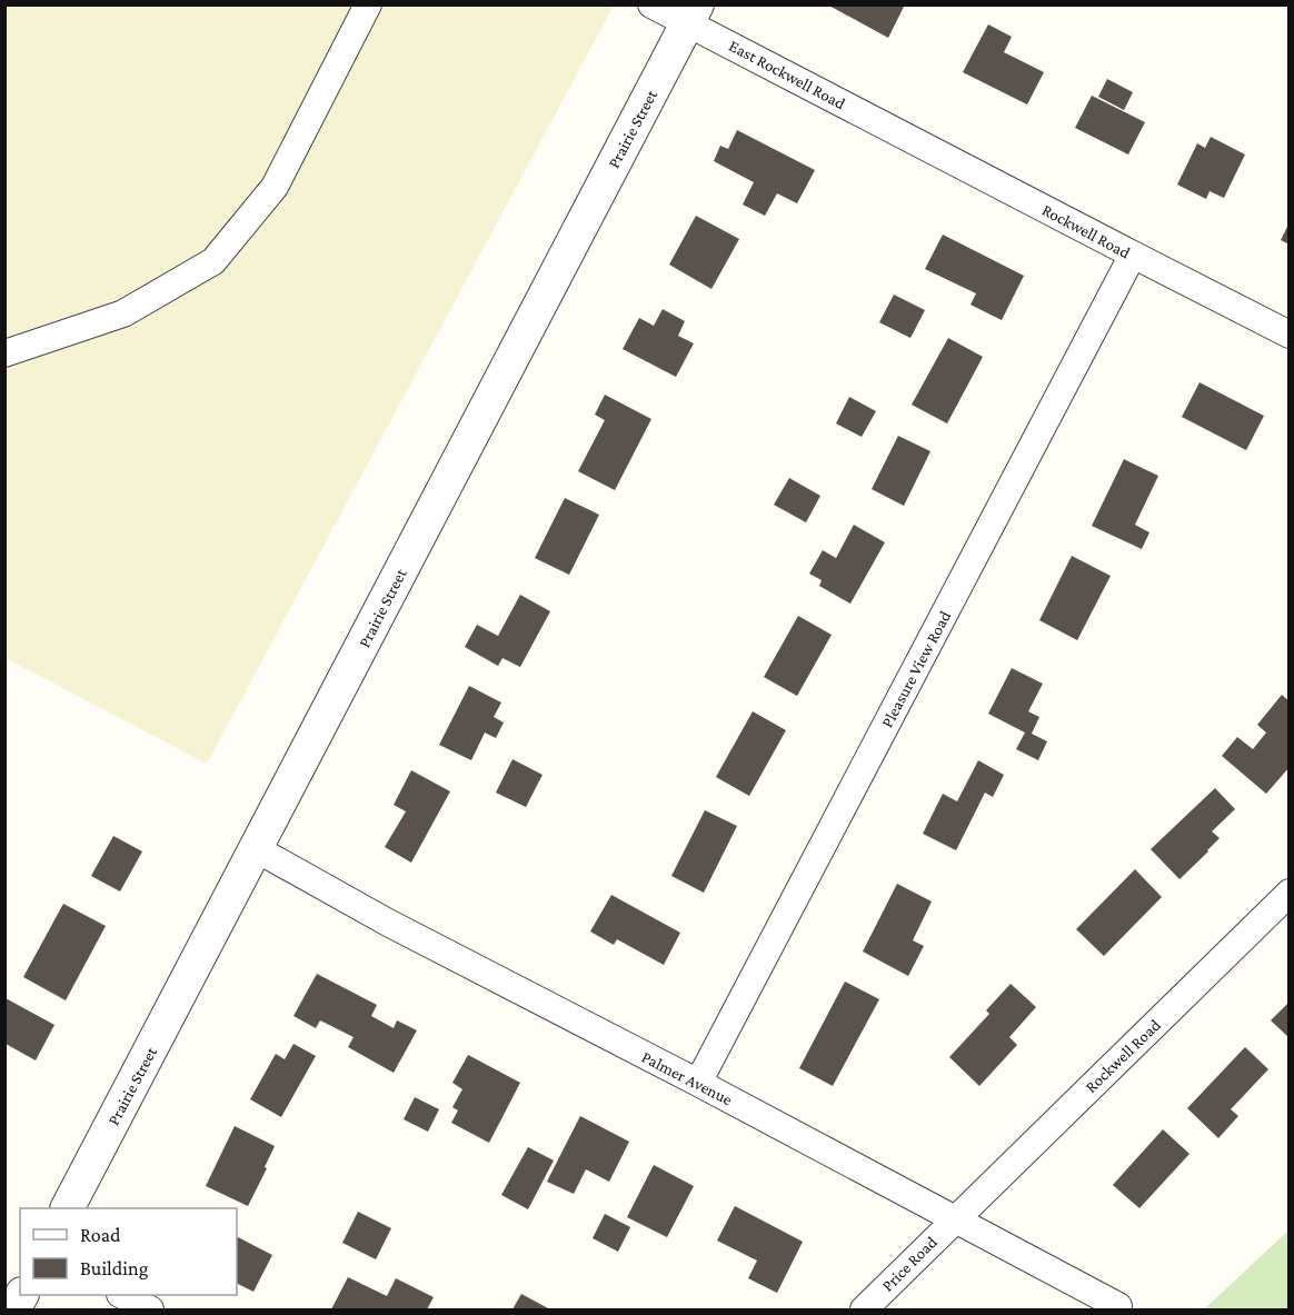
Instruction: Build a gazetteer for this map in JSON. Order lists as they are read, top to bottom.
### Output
{
  "streets": {
    "street": [
      "East Rockwell Road",
      "Prairie Street",
      "Rockwell Road",
      "Pleasure View Road",
      "Palmer Avenue",
      "Price Road"
    ]
  },
  "crossings": [
    ["East Rockwell Road", "Prairie Street"],
    ["East Rockwell Road", "Rockwell Road"],
    ["Prairie Street", "Palmer Avenue"],
    ["Rockwell Road", "Pleasure View Road"],
    ["Rockwell Road", "Palmer Avenue"],
    ["Rockwell Road", "Price Road"],
    ["Pleasure View Road", "Palmer Avenue"],
    ["Palmer Avenue", "Price Road"]
  ],
  "legend": ["Road", "Building"]
}
